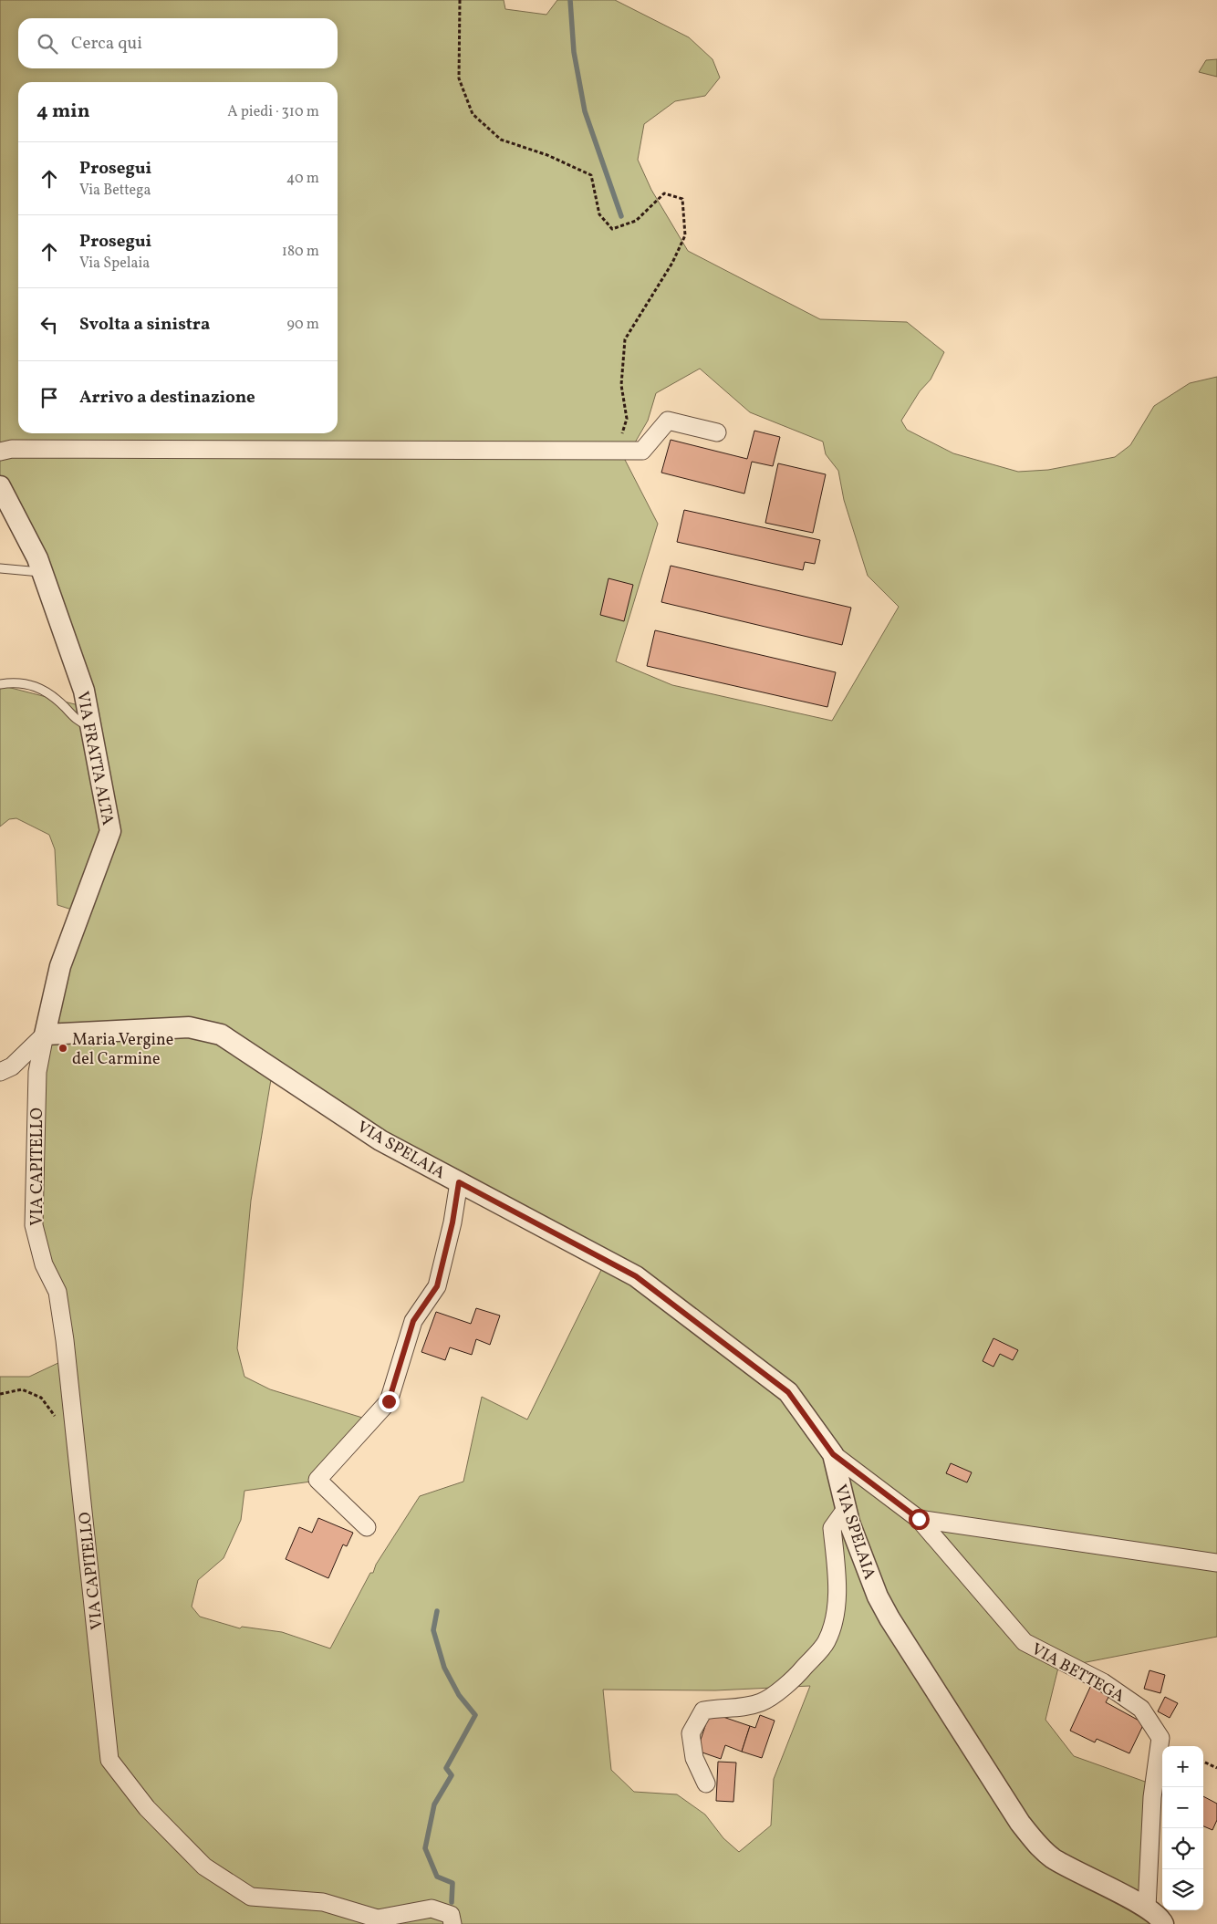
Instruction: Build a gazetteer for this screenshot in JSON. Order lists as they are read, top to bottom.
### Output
{
  "streets": {
    "street": [
      "VIA FRATTA ALTA",
      "VIA SPELAIA",
      "VIA CAPITELLO",
      "VIA BETTEGA"
    ]
  },
  "crossings": [
    ["VIA FRATTA ALTA", "VIA SPELAIA"],
    ["VIA FRATTA ALTA", "VIA CAPITELLO"],
    ["VIA SPELAIA", "VIA CAPITELLO"],
    ["VIA SPELAIA", "VIA BETTEGA"]
  ],
  "places": ["Maria Vergine del Carmine"],
  "page": {
    "search": "Cerca qui",
    "heading": ["4 min", "A piedi · 310 m"],
    "list": [
      ["Prosegui", "Via Bettega", "40 m"],
      ["Prosegui", "Via Spelaia", "180 m"],
      ["Svolta a sinistra", "90 m"],
      "Arrivo a destinazione"
    ],
    "map_buttons": ["+", "−"]
  }
}
